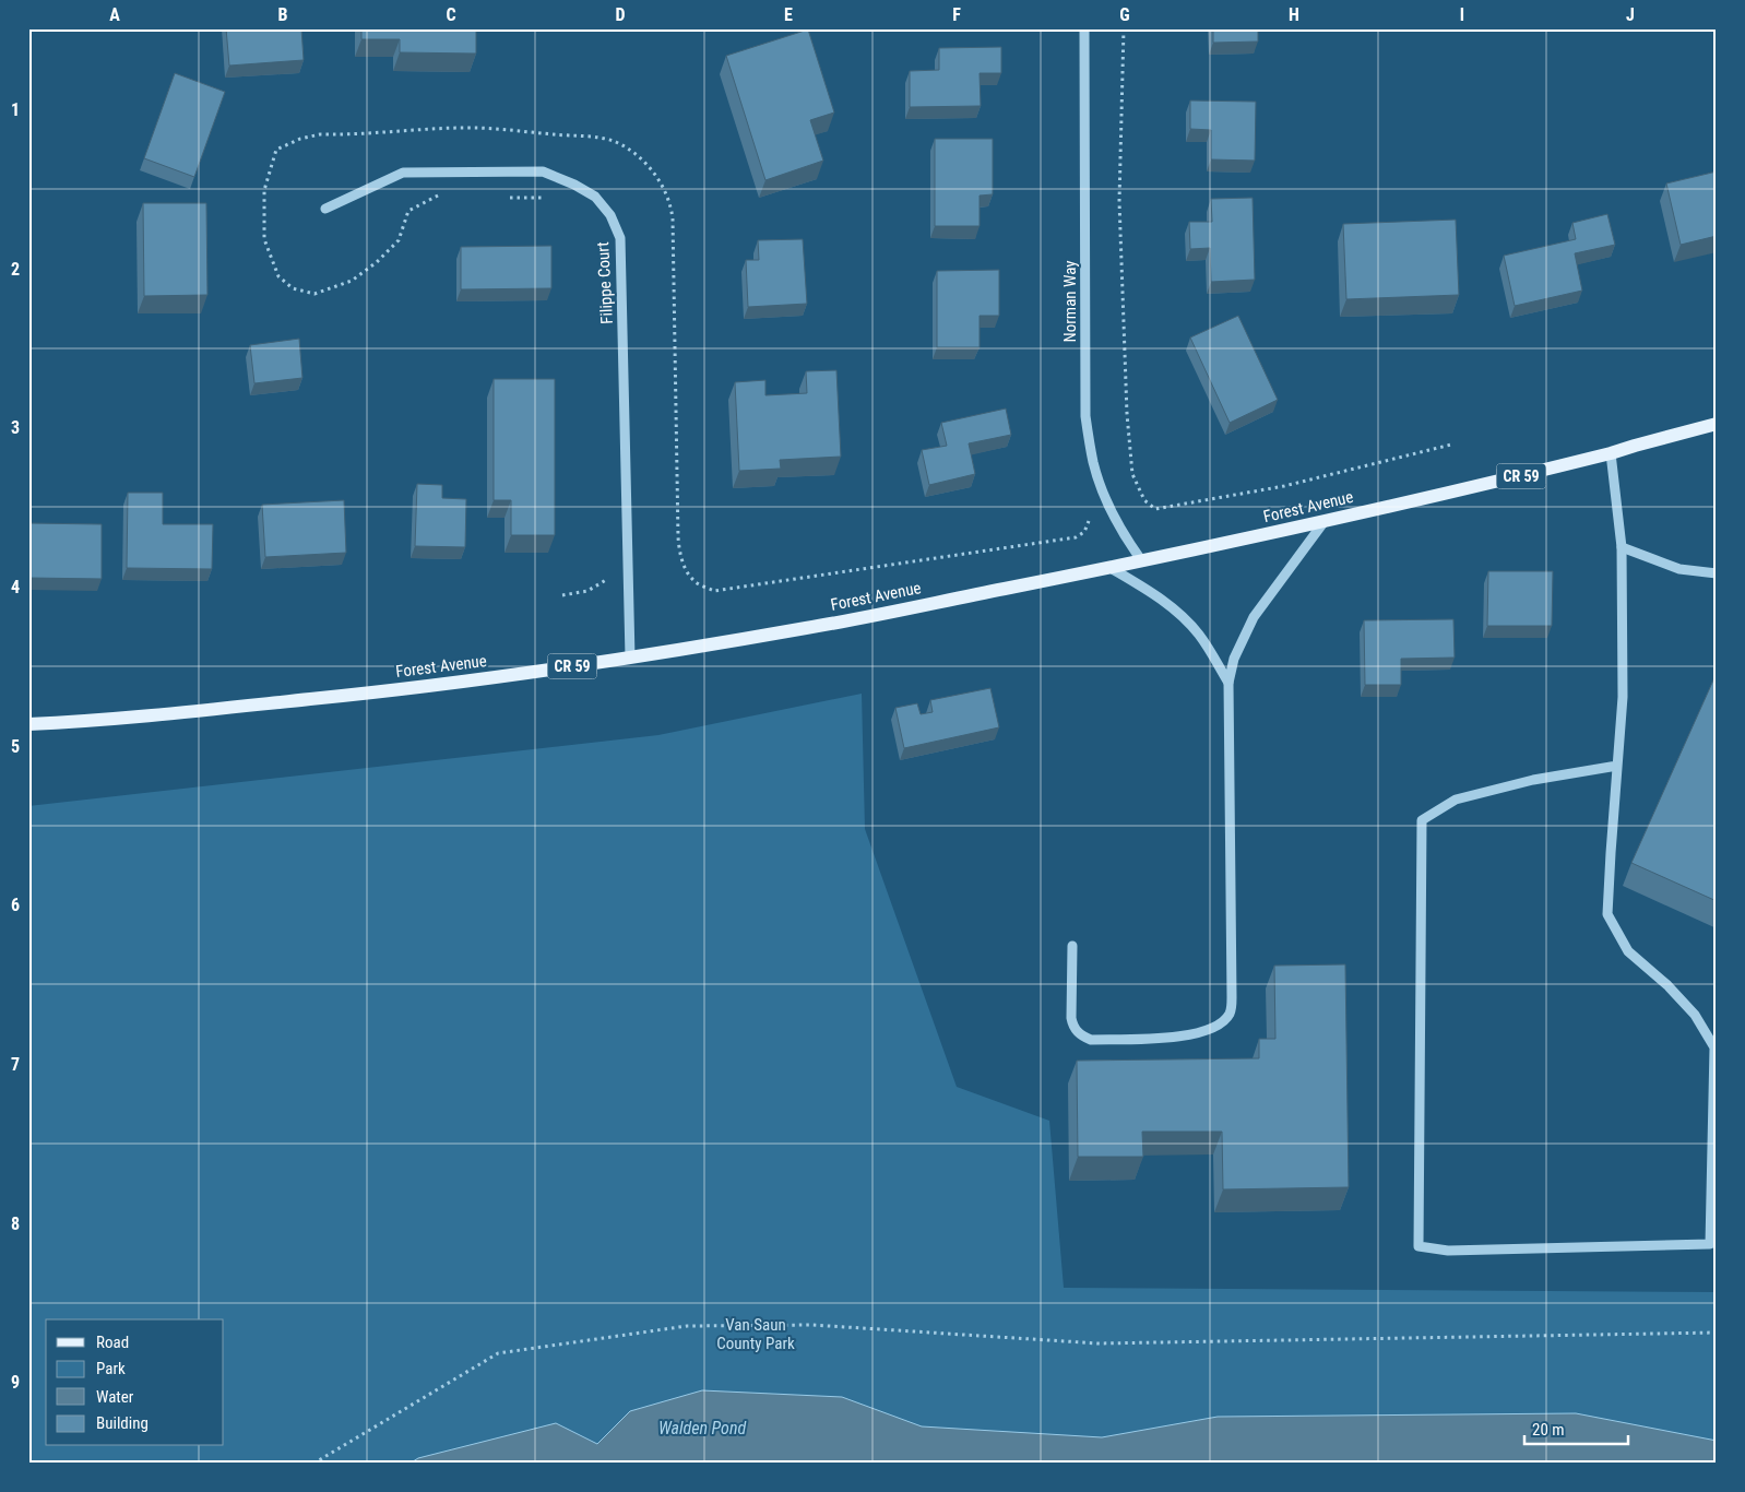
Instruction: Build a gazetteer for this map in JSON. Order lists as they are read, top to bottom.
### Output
{
  "streets": {
    "main road": ["CR 59", "Forest Avenue"],
    "street": ["Filippe Court", "Norman Way"]
  },
  "crossings": [
    ["Filippe Court", "Forest Avenue"],
    ["Norman Way", "Forest Avenue"]
  ],
  "water": ["Walden Pond"],
  "parks": ["Van Saun County Park"],
  "legend": [
    "Road",
    "Park",
    "Water",
    "Building"
  ],
  "scale_bar": "20 m",
  "grid": {
    "columns": [
      "A",
      "B",
      "C",
      "D",
      "E",
      "F",
      "G",
      "H",
      "I",
      "J"
    ],
    "rows": [
      "1",
      "2",
      "3",
      "4",
      "5",
      "6",
      "7",
      "8",
      "9"
    ]
  }
}
